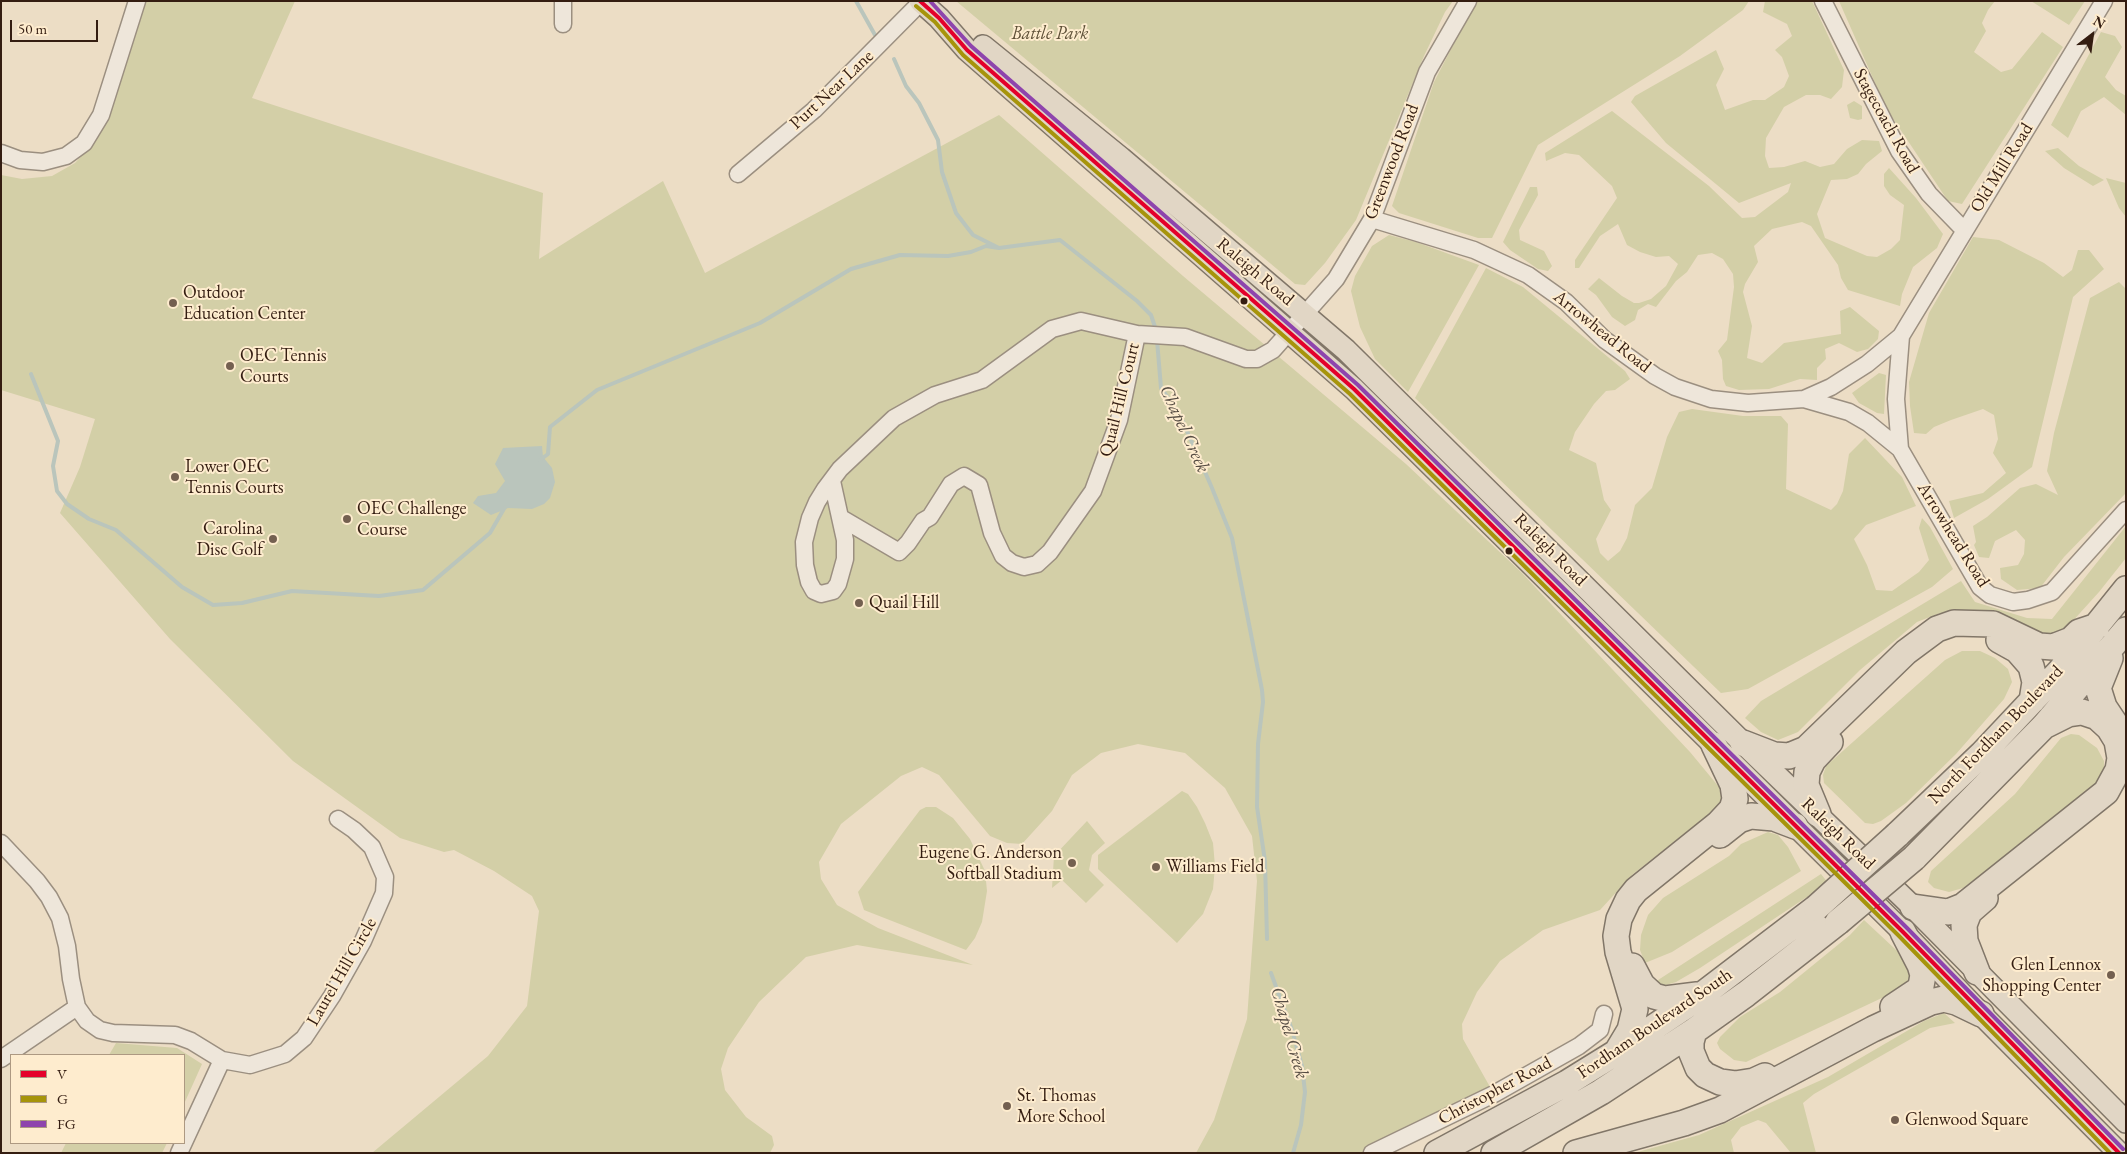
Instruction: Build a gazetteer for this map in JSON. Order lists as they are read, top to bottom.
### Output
{
  "streets": {
    "highway": ["North Fordham Boulevard", "Fordham Boulevard South"],
    "main road": ["Raleigh Road"],
    "street": [
      "Purt Near Lane",
      "Stagecoach Road",
      "Greenwood Road",
      "Old Mill Road",
      "Arrowhead Road",
      "Quail Hill Court",
      "Laurel Hill Circle",
      "Christopher Road"
    ]
  },
  "crossings": [
    ["Purt Near Lane", "Raleigh Road"],
    ["Stagecoach Road", "Old Mill Road"],
    ["Greenwood Road", "Raleigh Road"],
    ["Greenwood Road", "Arrowhead Road"],
    ["Greenwood Road", "Quail Hill Court"],
    ["Old Mill Road", "Arrowhead Road"],
    ["Raleigh Road", "Quail Hill Court"],
    ["North Fordham Boulevard", "Fordham Boulevard South"]
  ],
  "water": ["Chapel Creek"],
  "parks": ["Battle Park"],
  "places": [
    "Outdoor Education Center",
    "OEC Tennis Courts",
    "Lower OEC Tennis Courts",
    "OEC Challenge Course",
    "Carolina Disc Golf",
    "Quail Hill",
    "Eugene G. Anderson Softball Stadium",
    "Williams Field",
    "Glen Lennox Shopping Center",
    "St. Thomas More School",
    "Glenwood Square"
  ],
  "lines": ["transit line V", "transit line FG", "transit line G"],
  "legend": ["V", "G", "FG"],
  "scale_bar": "50 m",
  "north": "top right"
}
